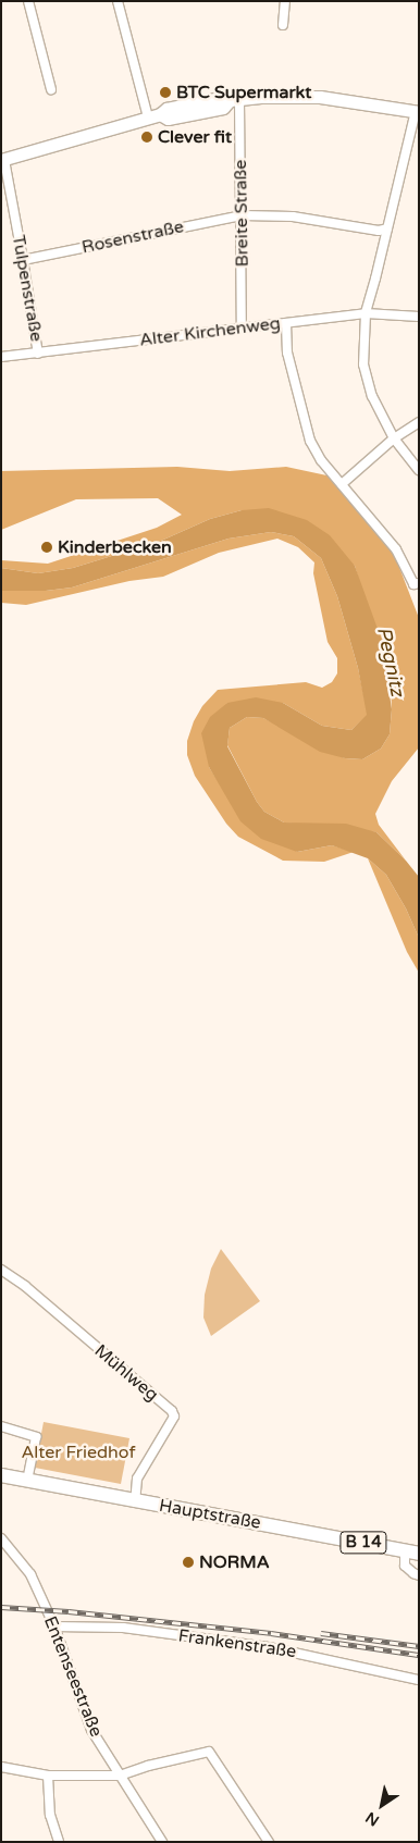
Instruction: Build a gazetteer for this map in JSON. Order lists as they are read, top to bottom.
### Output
{
  "streets": {
    "main road": ["Hauptstraße", "B 14"],
    "street": [
      "Breite Straße",
      "Rosenstraße",
      "Tulpenstraße",
      "Alter Kirchenweg",
      "Mühlweg",
      "Frankenstraße",
      "Entenseestraße"
    ]
  },
  "crossings": [
    ["Breite Straße", "Rosenstraße"],
    ["Breite Straße", "Alter Kirchenweg"],
    ["Rosenstraße", "Tulpenstraße"],
    ["Tulpenstraße", "Alter Kirchenweg"],
    ["Mühlweg", "Hauptstraße"],
    ["Frankenstraße", "Entenseestraße"]
  ],
  "water": ["Pegnitz"],
  "parks": ["Alter Friedhof"],
  "places": [
    "BTC Supermarkt",
    "Clever fit",
    "Kinderbecken",
    "NORMA"
  ],
  "north": "bottom left"
}
